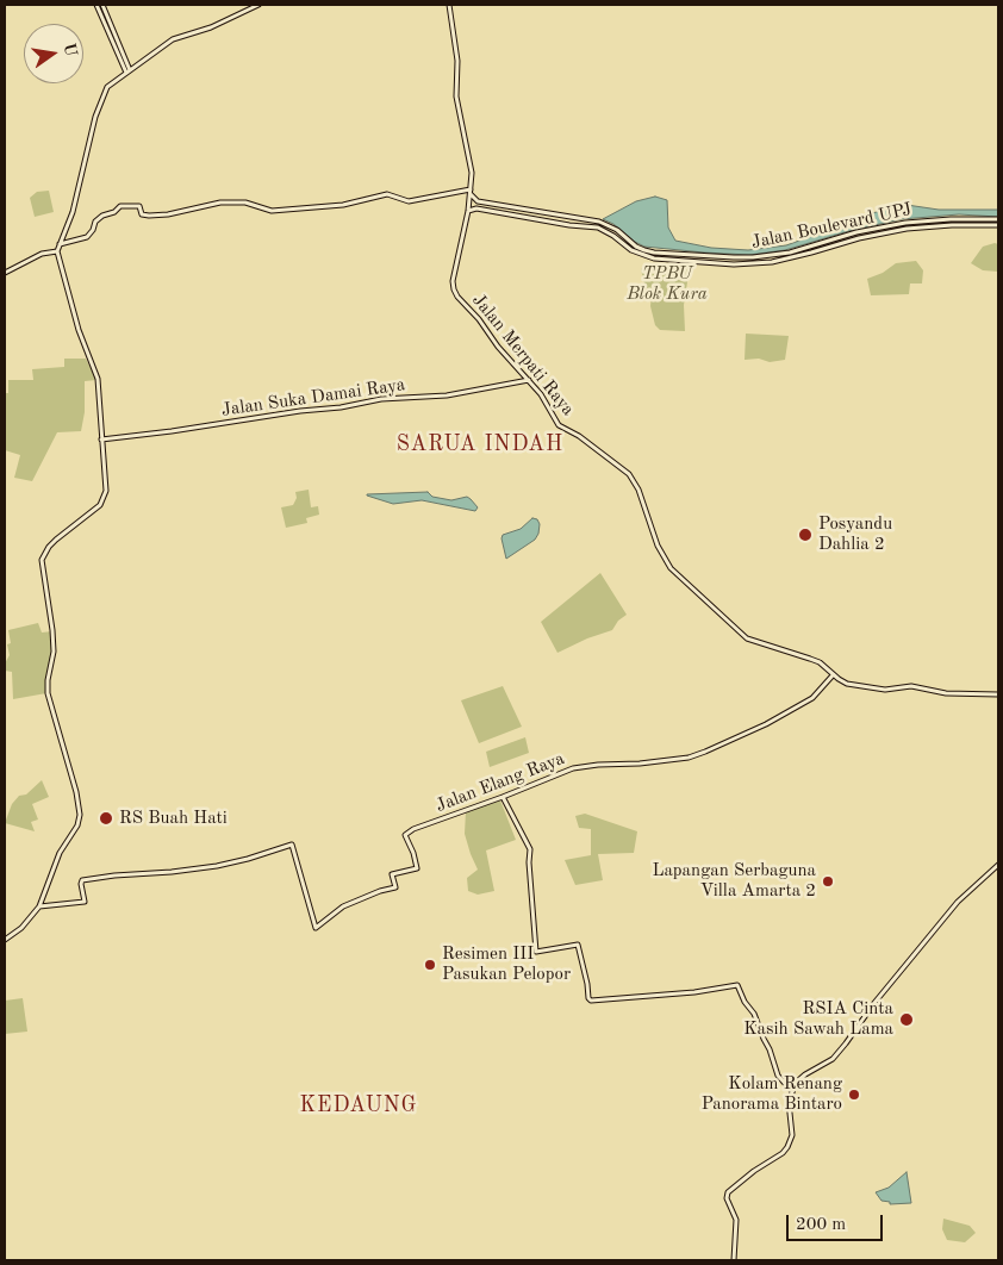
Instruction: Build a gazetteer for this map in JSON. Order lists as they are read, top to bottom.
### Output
{
  "streets": {
    "street": [
      "Jalan Boulevard UPJ",
      "Jalan Merpati Raya",
      "Jalan Suka Damai Raya",
      "Jalan Elang Raya"
    ]
  },
  "crossings": [
    ["Jalan Boulevard UPJ", "Jalan Merpati Raya"],
    ["Jalan Merpati Raya", "Jalan Suka Damai Raya"],
    ["Jalan Merpati Raya", "Jalan Elang Raya"]
  ],
  "districts": ["SARUA INDAH", "KEDAUNG"],
  "parks": ["TPBU Blok Kura"],
  "places": [
    "Posyandu Dahlia 2",
    "RS Buah Hati",
    "Lapangan Serbaguna Villa Amarta 2",
    "Resimen III Pasukan Pelopor",
    "RSIA Cinta Kasih Sawah Lama",
    "Kolam Renang Panorama Bintaro"
  ],
  "scale_bar": "200 m",
  "north": "right"
}
